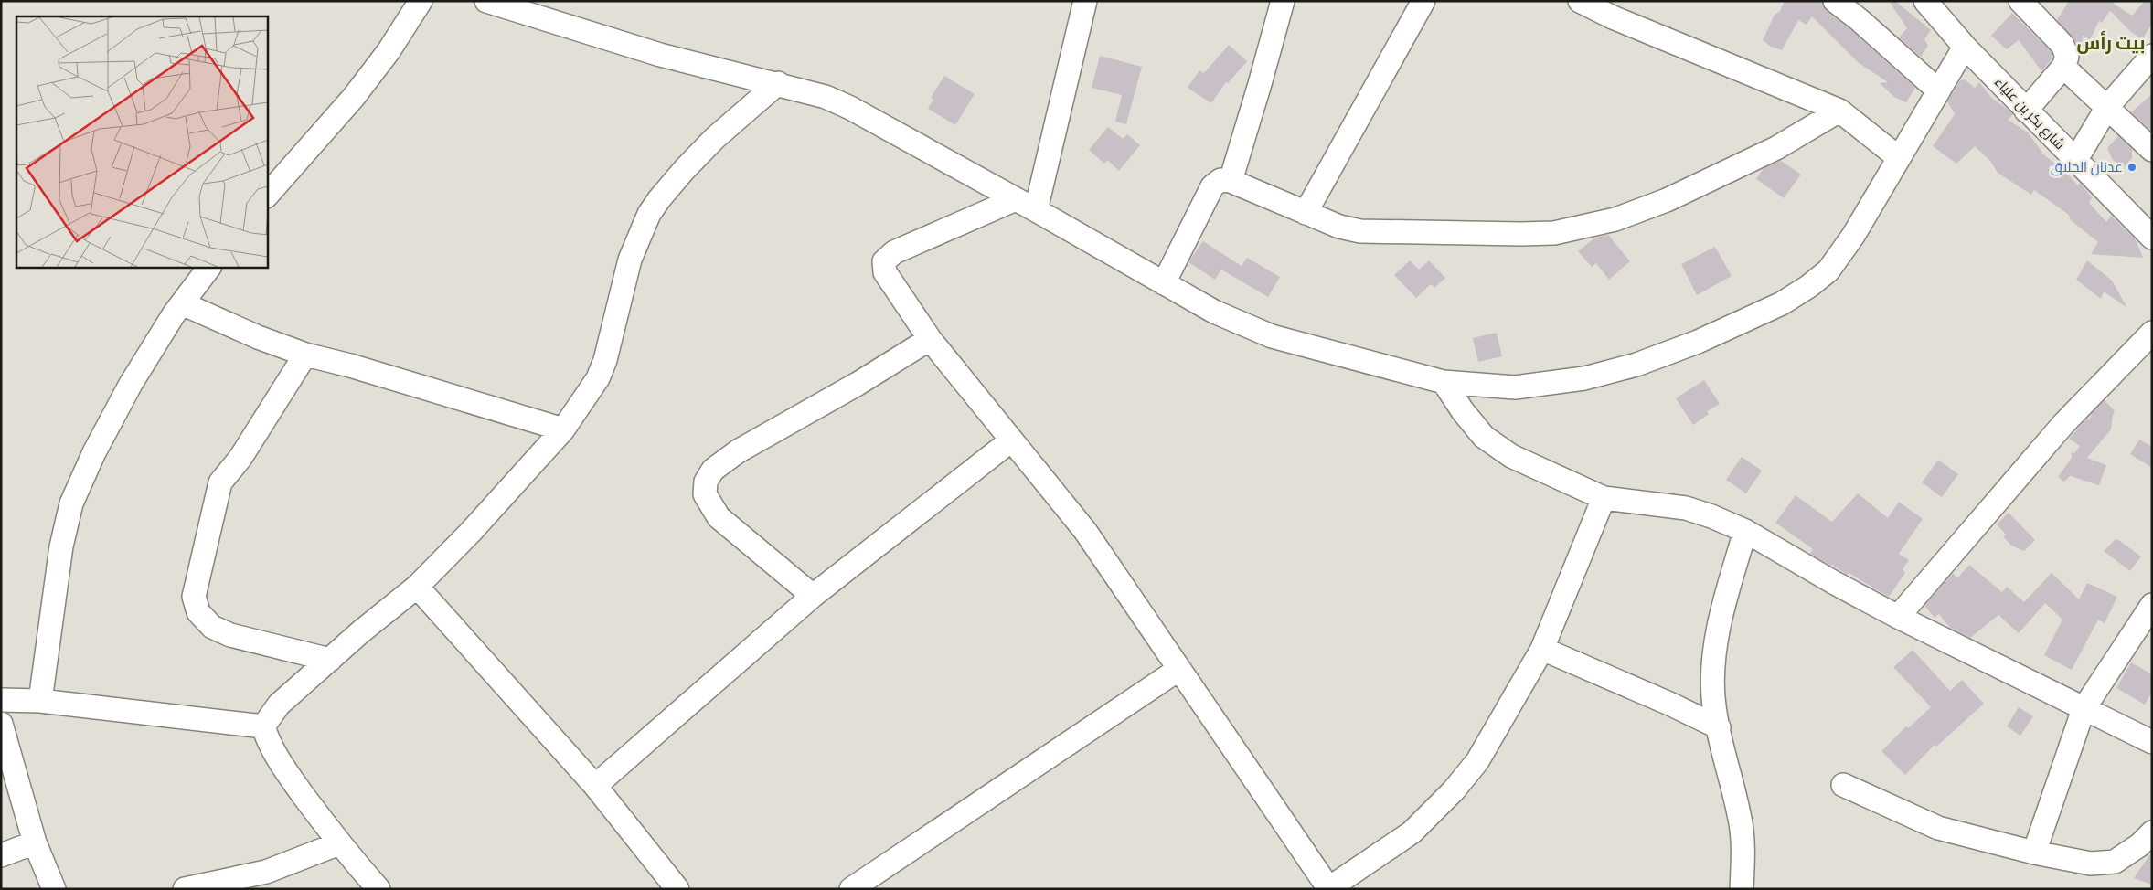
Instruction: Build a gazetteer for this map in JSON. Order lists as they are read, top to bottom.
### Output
{
  "streets": {
    "street": ["شارع بكر بن علياء"]
  },
  "districts": ["بيت رأس"],
  "places": ["عدنان الحلاق"]
}
